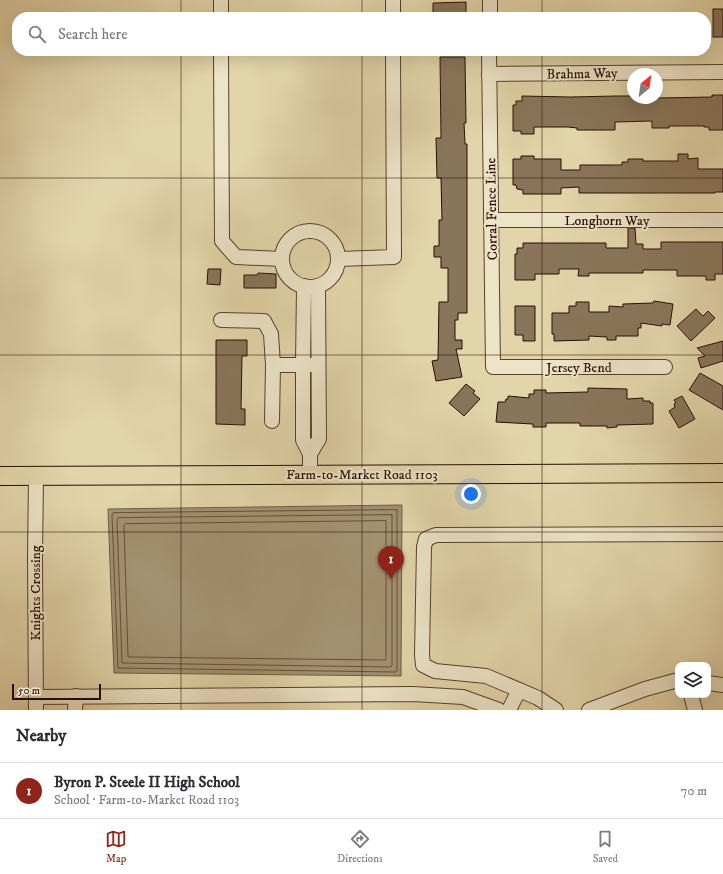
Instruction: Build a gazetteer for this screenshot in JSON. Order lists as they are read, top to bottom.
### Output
{
  "streets": {
    "main road": ["Farm-to-Market Road 1103"],
    "street": [
      "Brahma Way",
      "Corral Fence Line",
      "Longhorn Way",
      "Jersey Bend",
      "Knights Crossing"
    ]
  },
  "crossings": [
    ["Brahma Way", "Corral Fence Line"],
    ["Corral Fence Line", "Longhorn Way"],
    ["Corral Fence Line", "Jersey Bend"],
    ["Farm-to-Market Road 1103", "Knights Crossing"]
  ],
  "scale_bar": "50 m",
  "north": "top right",
  "page": {
    "search": "Search here",
    "pins": "1",
    "scale": "50 m",
    "heading": "Nearby",
    "list": [
      {
        "mark": "1",
        "name": "Byron P. Steele II High School",
        "note": "School · Farm-to-Market Road 1103",
        "value": "70 m"
      }
    ],
    "nav": ["Map", "Directions", "Saved"]
  }
}
